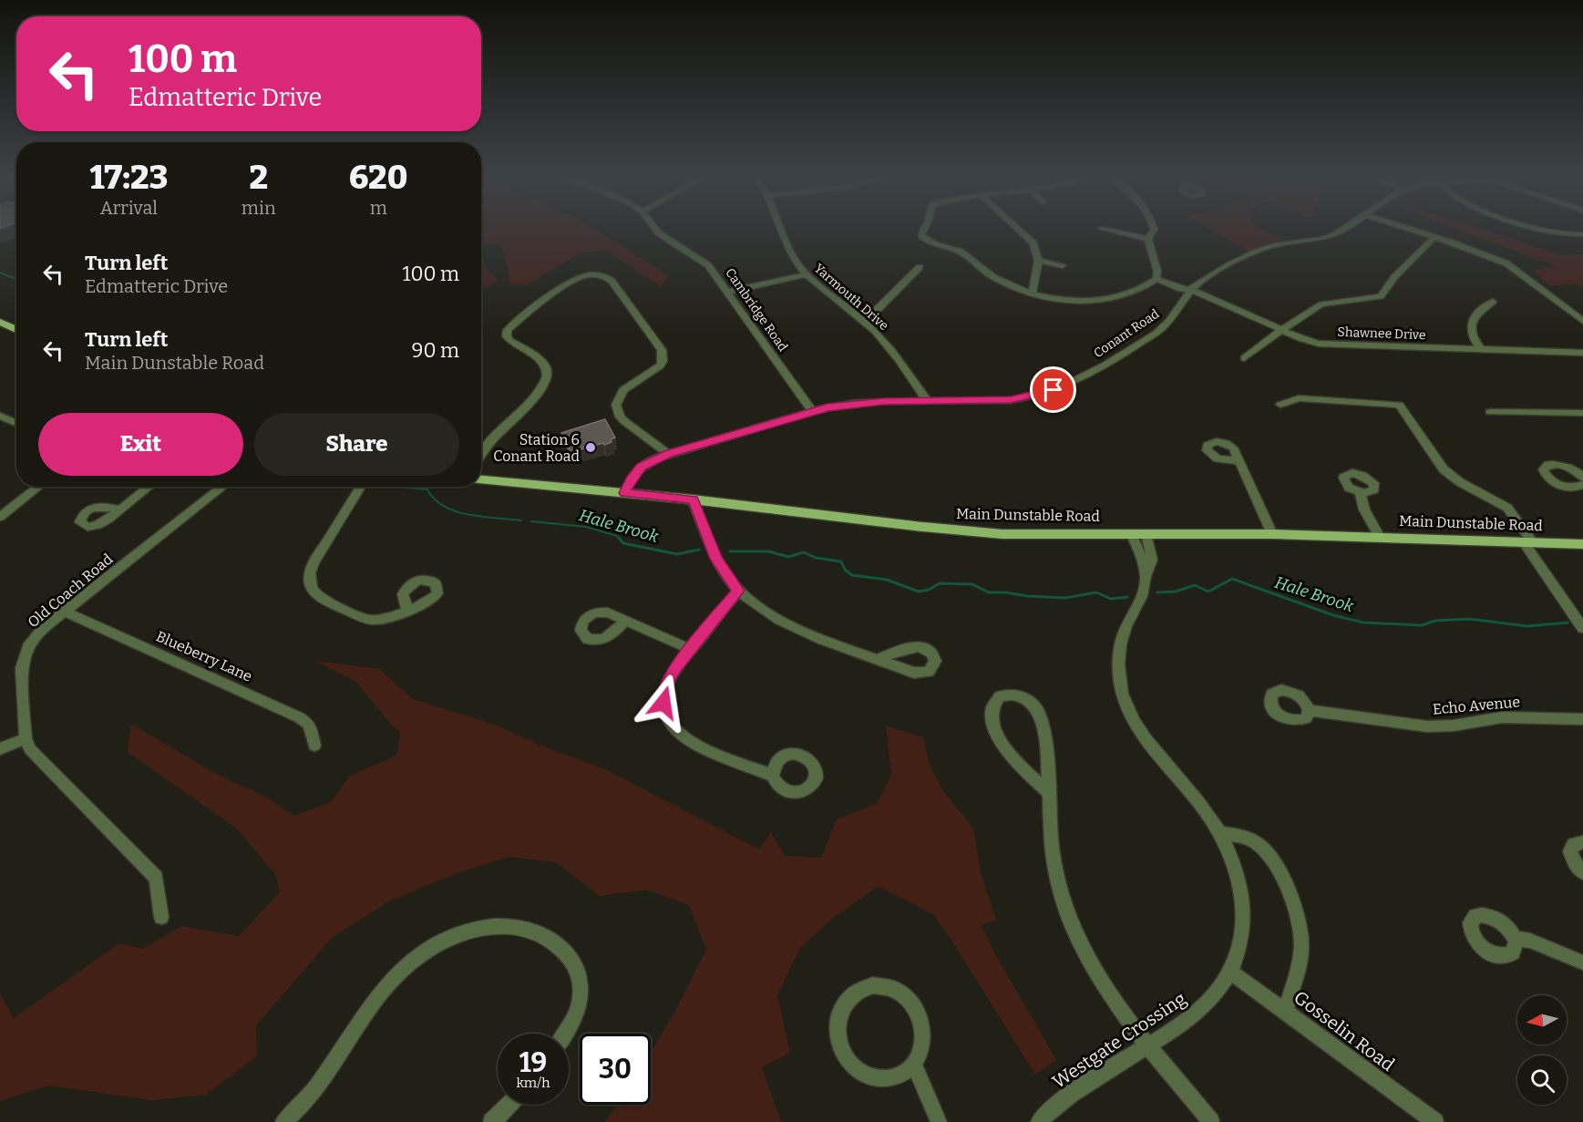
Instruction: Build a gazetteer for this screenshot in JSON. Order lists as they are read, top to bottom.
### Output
{
  "streets": {
    "main road": ["Main Dunstable Road"],
    "street": [
      "Yarmouth Drive",
      "Cambridge Road",
      "Conant Road",
      "Shawnee Drive",
      "Old Coach Road",
      "Blueberry Lane",
      "Echo Avenue",
      "Gosselin Road",
      "Westgate Crossing"
    ]
  },
  "crossings": [
    ["Yarmouth Drive", "Conant Road"],
    ["Cambridge Road", "Conant Road"],
    ["Conant Road", "Shawnee Drive"],
    ["Conant Road", "Main Dunstable Road"],
    ["Main Dunstable Road", "Westgate Crossing"],
    ["Old Coach Road", "Blueberry Lane"],
    ["Gosselin Road", "Westgate Crossing"]
  ],
  "water": ["Hale Brook"],
  "places": ["Station 6 Conant Road"],
  "north": "left",
  "page": {
    "turn": ["100 m", "Edmatteric Drive"],
    "eta": [
      "17:23",
      "Arrival",
      "2",
      "min",
      "620",
      "m"
    ],
    "list": [
      {
        "name": "Turn left",
        "note": "Edmatteric Drive",
        "value": "100 m"
      },
      {
        "name": "Turn left",
        "note": "Main Dunstable Road",
        "value": "90 m"
      }
    ],
    "buttons": ["Exit", "Share"],
    "speed": "19 km/h",
    "limit": "30"
  }
}
